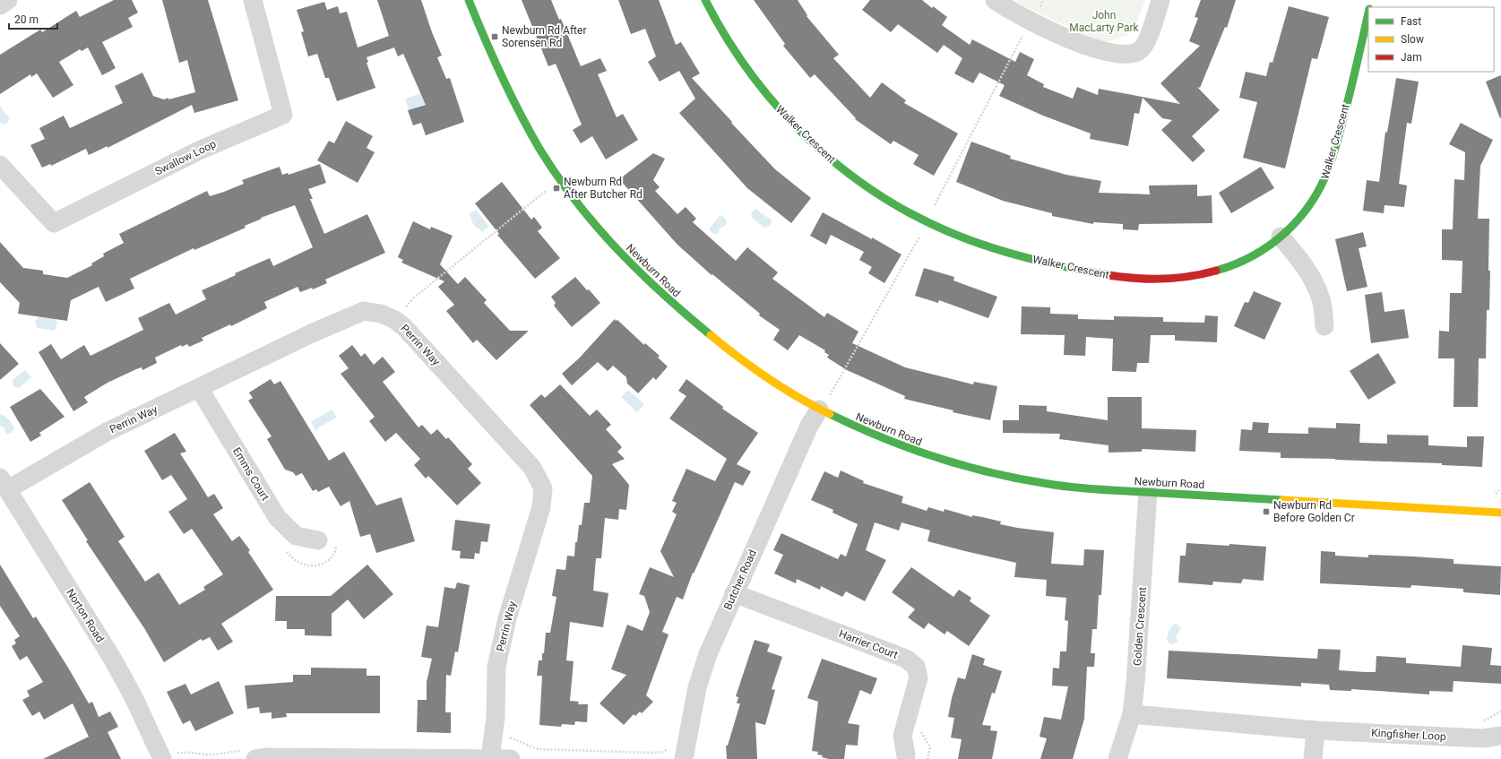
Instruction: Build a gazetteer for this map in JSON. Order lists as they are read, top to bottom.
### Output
{
  "streets": {
    "street": [
      "Walker Crescent",
      "Swallow Loop",
      "Newburn Road",
      "Perrin Way",
      "Emms Court",
      "Butcher Road",
      "Norton Road",
      "Golden Crescent",
      "Harrier Court",
      "Kingfisher Loop"
    ]
  },
  "crossings": [
    ["Newburn Road", "Butcher Road"],
    ["Newburn Road", "Golden Crescent"],
    ["Perrin Way", "Emms Court"],
    ["Perrin Way", "Norton Road"],
    ["Butcher Road", "Harrier Court"],
    ["Golden Crescent", "Kingfisher Loop"]
  ],
  "parks": ["John MacLarty Park"],
  "places": {
    "transit": ["Newburn Rd After Sorensen Rd", "Newburn Rd After Butcher Rd", "Newburn Rd Before Golden Cr"]
  },
  "legend": ["Fast", "Slow", "Jam"],
  "scale_bar": "20 m"
}
